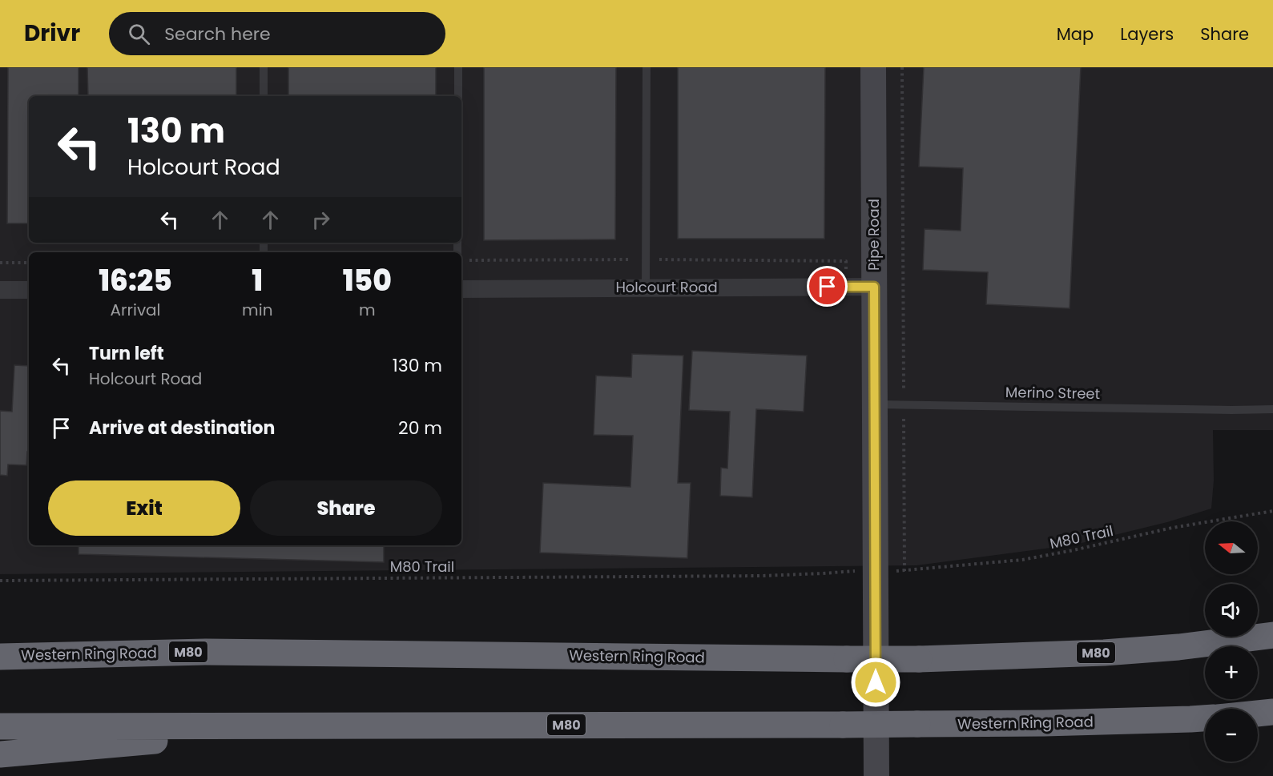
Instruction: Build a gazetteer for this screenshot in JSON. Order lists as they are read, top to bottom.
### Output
{
  "streets": {
    "highway": ["M80", "Western Ring Road"],
    "street": ["Pipe Road", "Holcourt Road"],
    "lane": ["Merino Street"],
    "path": ["M80 Trail"]
  },
  "crossings": [
    ["Pipe Road", "Holcourt Road"],
    ["Pipe Road", "Merino Street"]
  ],
  "north": "left",
  "page": {
    "header": "Drivr",
    "search": "Search here",
    "nav": ["Map", "Layers", "Share"],
    "turn": ["130 m", "Holcourt Road"],
    "eta": [
      "16:25",
      "Arrival",
      "1",
      "min",
      "150",
      "m"
    ],
    "list": [
      {
        "name": "Turn left",
        "note": "Holcourt Road",
        "value": "130 m"
      },
      {
        "name": "Arrive at destination",
        "value": "20 m"
      }
    ],
    "buttons": ["Exit", "Share"],
    "map_buttons": ["+", "−"]
  }
}
